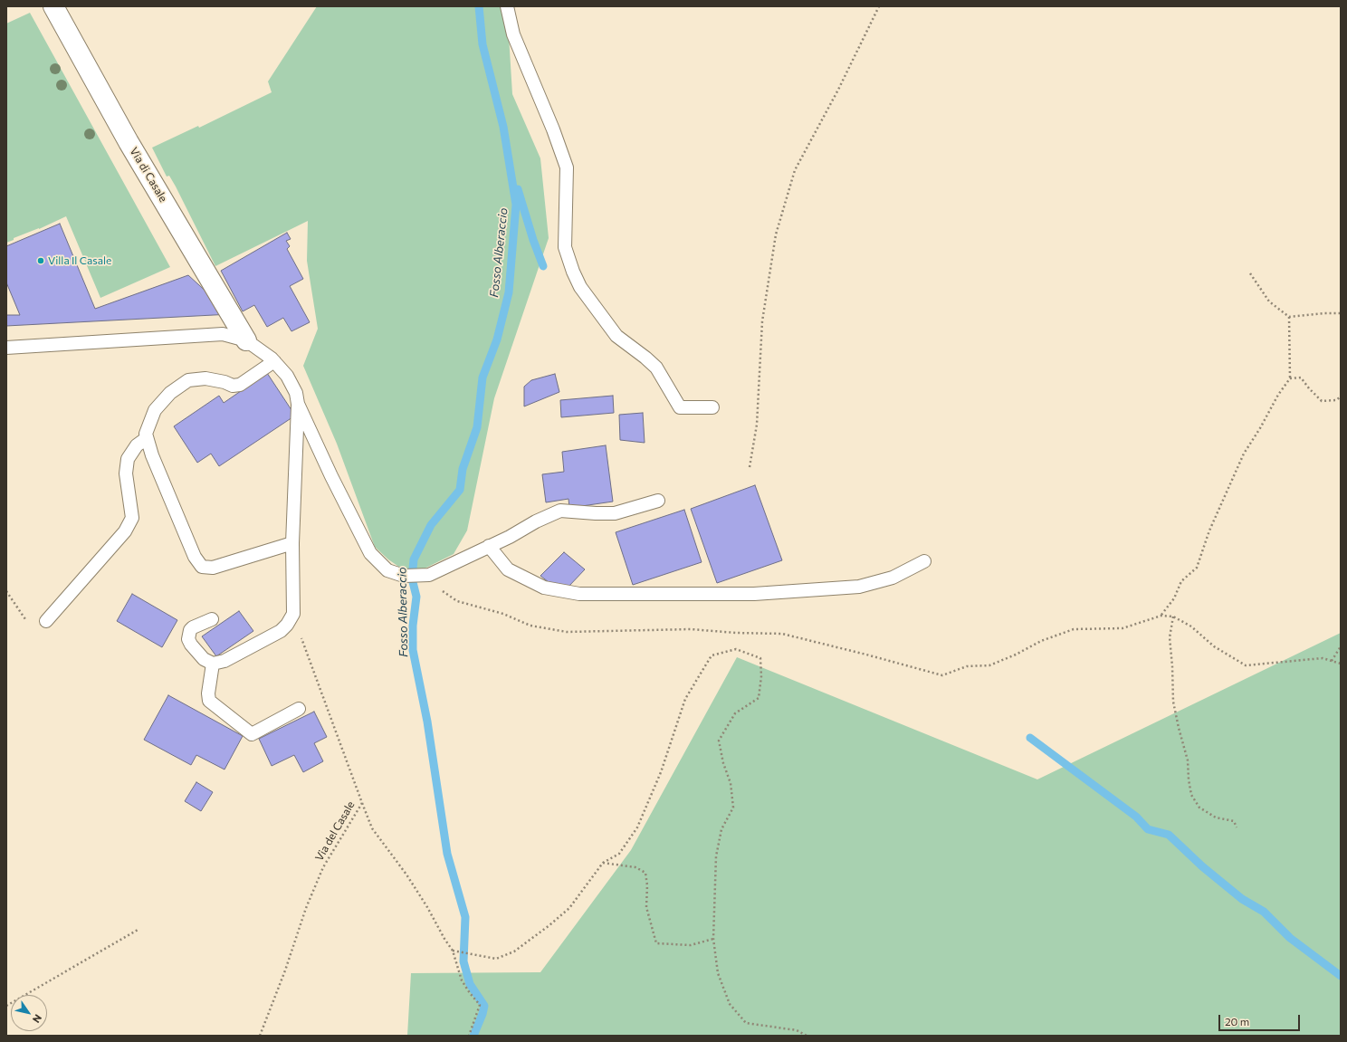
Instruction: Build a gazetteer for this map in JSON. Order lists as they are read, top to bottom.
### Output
{
  "streets": {
    "street": ["Via di Casale"],
    "path": ["Via del Casale"]
  },
  "water": ["Fosso Alberaccio"],
  "places": ["Villa Il Casale"],
  "scale_bar": "20 m",
  "north": "bottom right"
}
